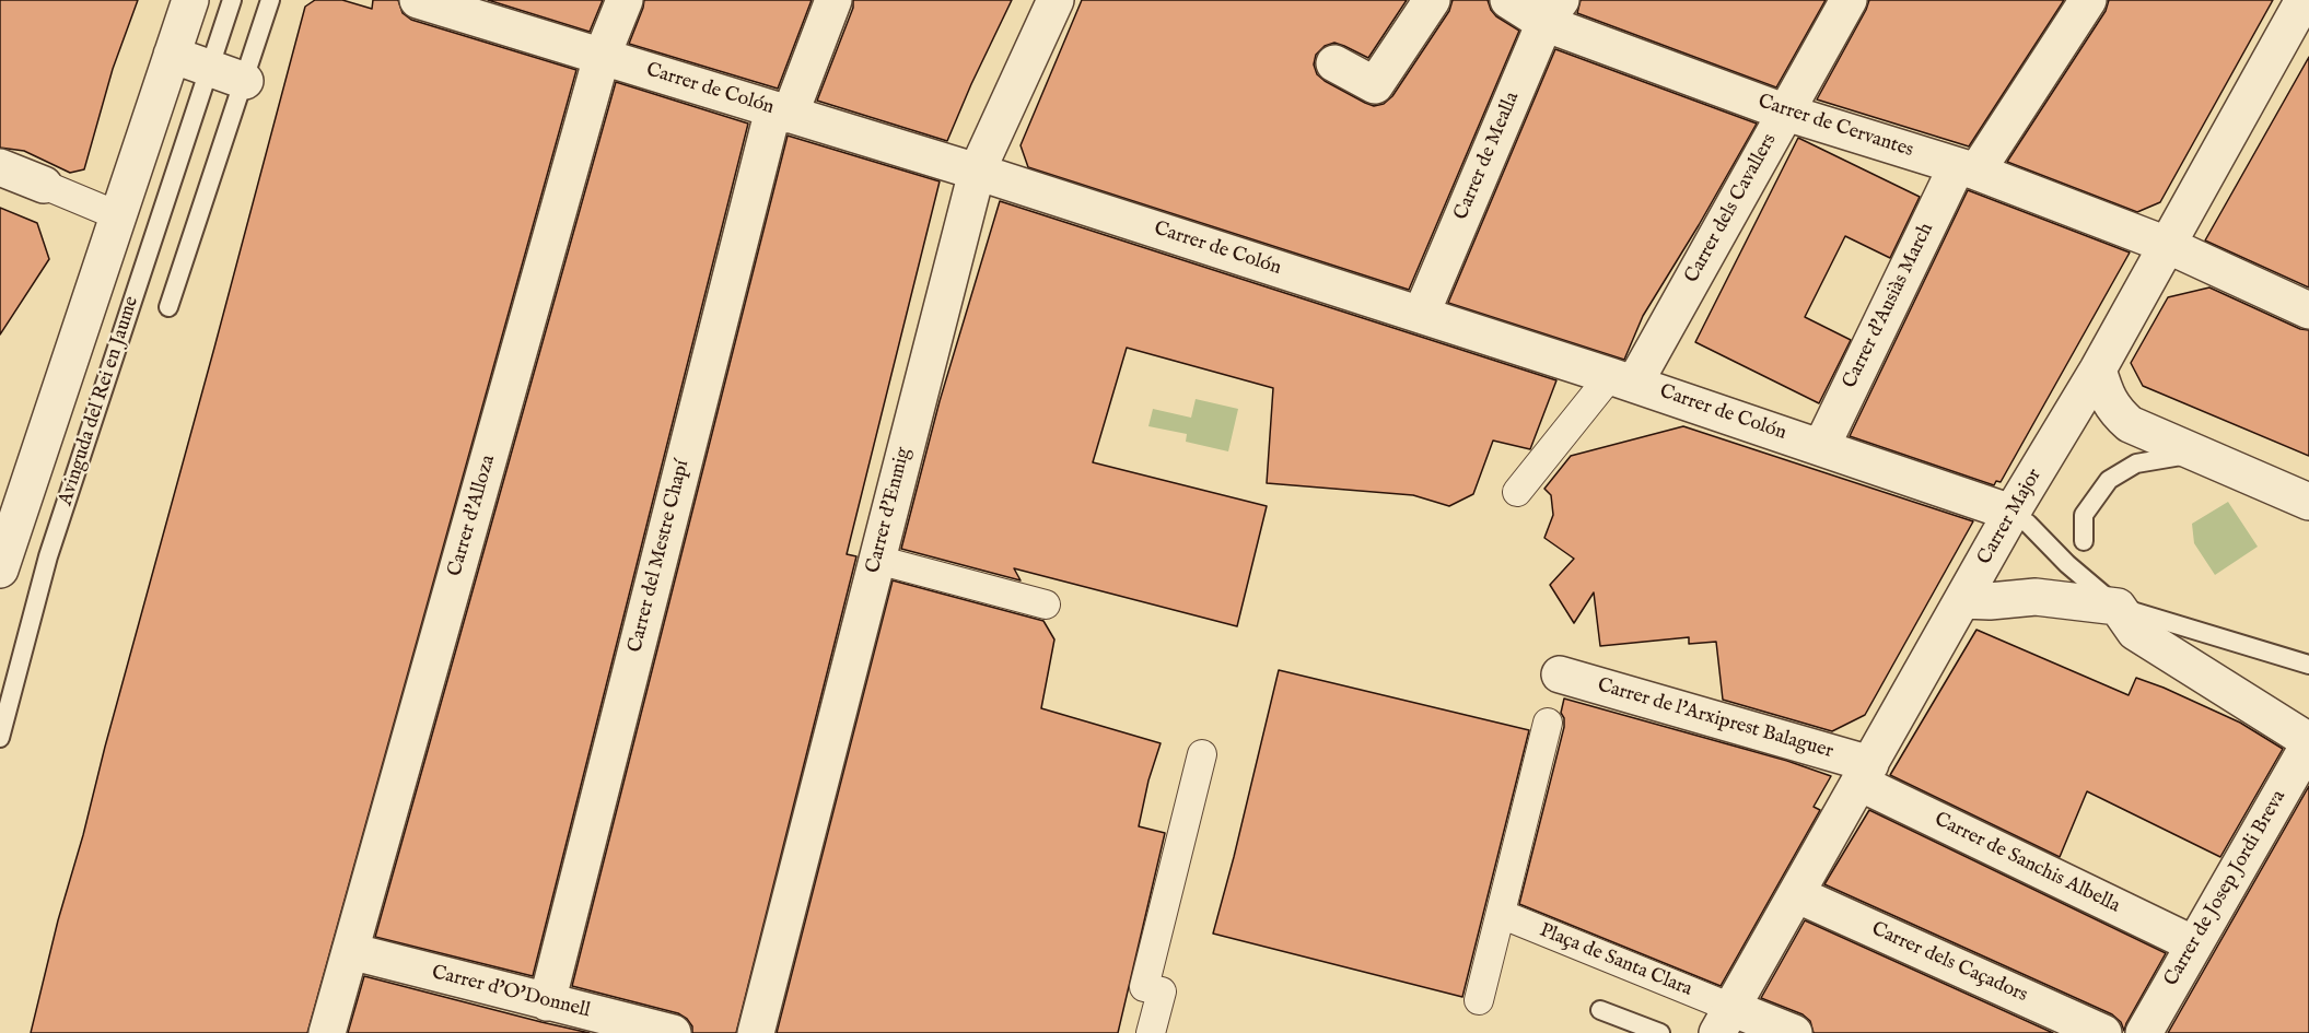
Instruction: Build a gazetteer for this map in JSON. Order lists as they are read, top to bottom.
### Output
{
  "streets": {
    "street": [
      "Carrer de Colón",
      "Carrer de Cervantes",
      "Carrer de Mealla",
      "Carrer dels Cavallers",
      "Carrer d'Ausiàs March",
      "Avinguda del Rei en Jaume",
      "Carrer d'Enmig",
      "Carrer d'Alloza",
      "Carrer Major",
      "Carrer del Mestre Chapí",
      "Carrer de l'Arxiprest Balaguer",
      "Carrer de Sanchis Albella",
      "Carrer de Josep Jordi Breva",
      "Plaça de Santa Clara",
      "Carrer dels Caçadors",
      "Carrer d'O'Donnell"
    ]
  },
  "crossings": [
    ["Carrer de Colón", "Carrer de Mealla"],
    ["Carrer de Colón", "Carrer dels Cavallers"],
    ["Carrer de Colón", "Carrer d'Ausiàs March"],
    ["Carrer de Colón", "Carrer d'Enmig"],
    ["Carrer de Colón", "Carrer d'Alloza"],
    ["Carrer de Colón", "Carrer Major"],
    ["Carrer de Colón", "Carrer del Mestre Chapí"],
    ["Carrer de Cervantes", "Carrer de Mealla"],
    ["Carrer de Cervantes", "Carrer dels Cavallers"],
    ["Carrer de Cervantes", "Carrer d'Ausiàs March"],
    ["Carrer de Cervantes", "Carrer Major"],
    ["Carrer d'Alloza", "Carrer d'O'Donnell"],
    ["Carrer Major", "Carrer de l'Arxiprest Balaguer"],
    ["Carrer Major", "Carrer de Sanchis Albella"],
    ["Carrer Major", "Plaça de Santa Clara"],
    ["Carrer Major", "Carrer dels Caçadors"],
    ["Carrer del Mestre Chapí", "Carrer d'O'Donnell"],
    ["Carrer de l'Arxiprest Balaguer", "Carrer de Sanchis Albella"],
    ["Carrer de Sanchis Albella", "Carrer de Josep Jordi Breva"]
  ]
}
